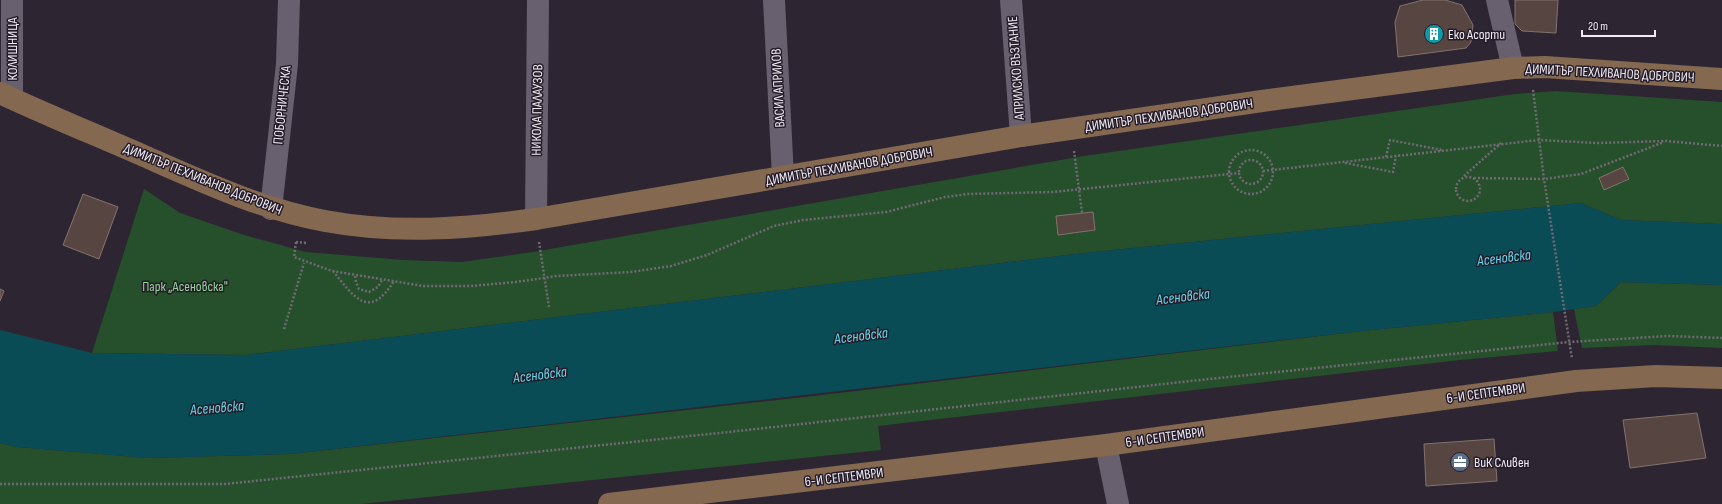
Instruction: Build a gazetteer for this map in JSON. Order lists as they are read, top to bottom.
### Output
{
  "streets": {
    "main road": ["ДИМИТЪР ПЕХЛИВАНОВ ДОБРОВИЧ", "6-И СЕПТЕМВРИ"],
    "street": [
      "КОЛИШНИЦА",
      "АПРИЛСКО ВЪЗТАНИЕ",
      "ВАСИЛ АПРИЛОВ",
      "ПОБОРНИЧЕСКА",
      "НИКОЛА ПАЛАУЗОВ"
    ]
  },
  "crossings": [
    ["КОЛИШНИЦА", "ДИМИТЪР ПЕХЛИВАНОВ ДОБРОВИЧ"],
    ["АПРИЛСКО ВЪЗТАНИЕ", "ДИМИТЪР ПЕХЛИВАНОВ ДОБРОВИЧ"],
    ["ДИМИТЪР ПЕХЛИВАНОВ ДОБРОВИЧ", "ВАСИЛ АПРИЛОВ"],
    ["ДИМИТЪР ПЕХЛИВАНОВ ДОБРОВИЧ", "ПОБОРНИЧЕСКА"],
    ["ДИМИТЪР ПЕХЛИВАНОВ ДОБРОВИЧ", "НИКОЛА ПАЛАУЗОВ"]
  ],
  "water": ["Асеновска"],
  "parks": ["Парк „Асеновска\""],
  "places": {
    "building": ["Еко Асорти"],
    "office": ["ВиК Сливен"]
  },
  "scale_bar": "20 m"
}
